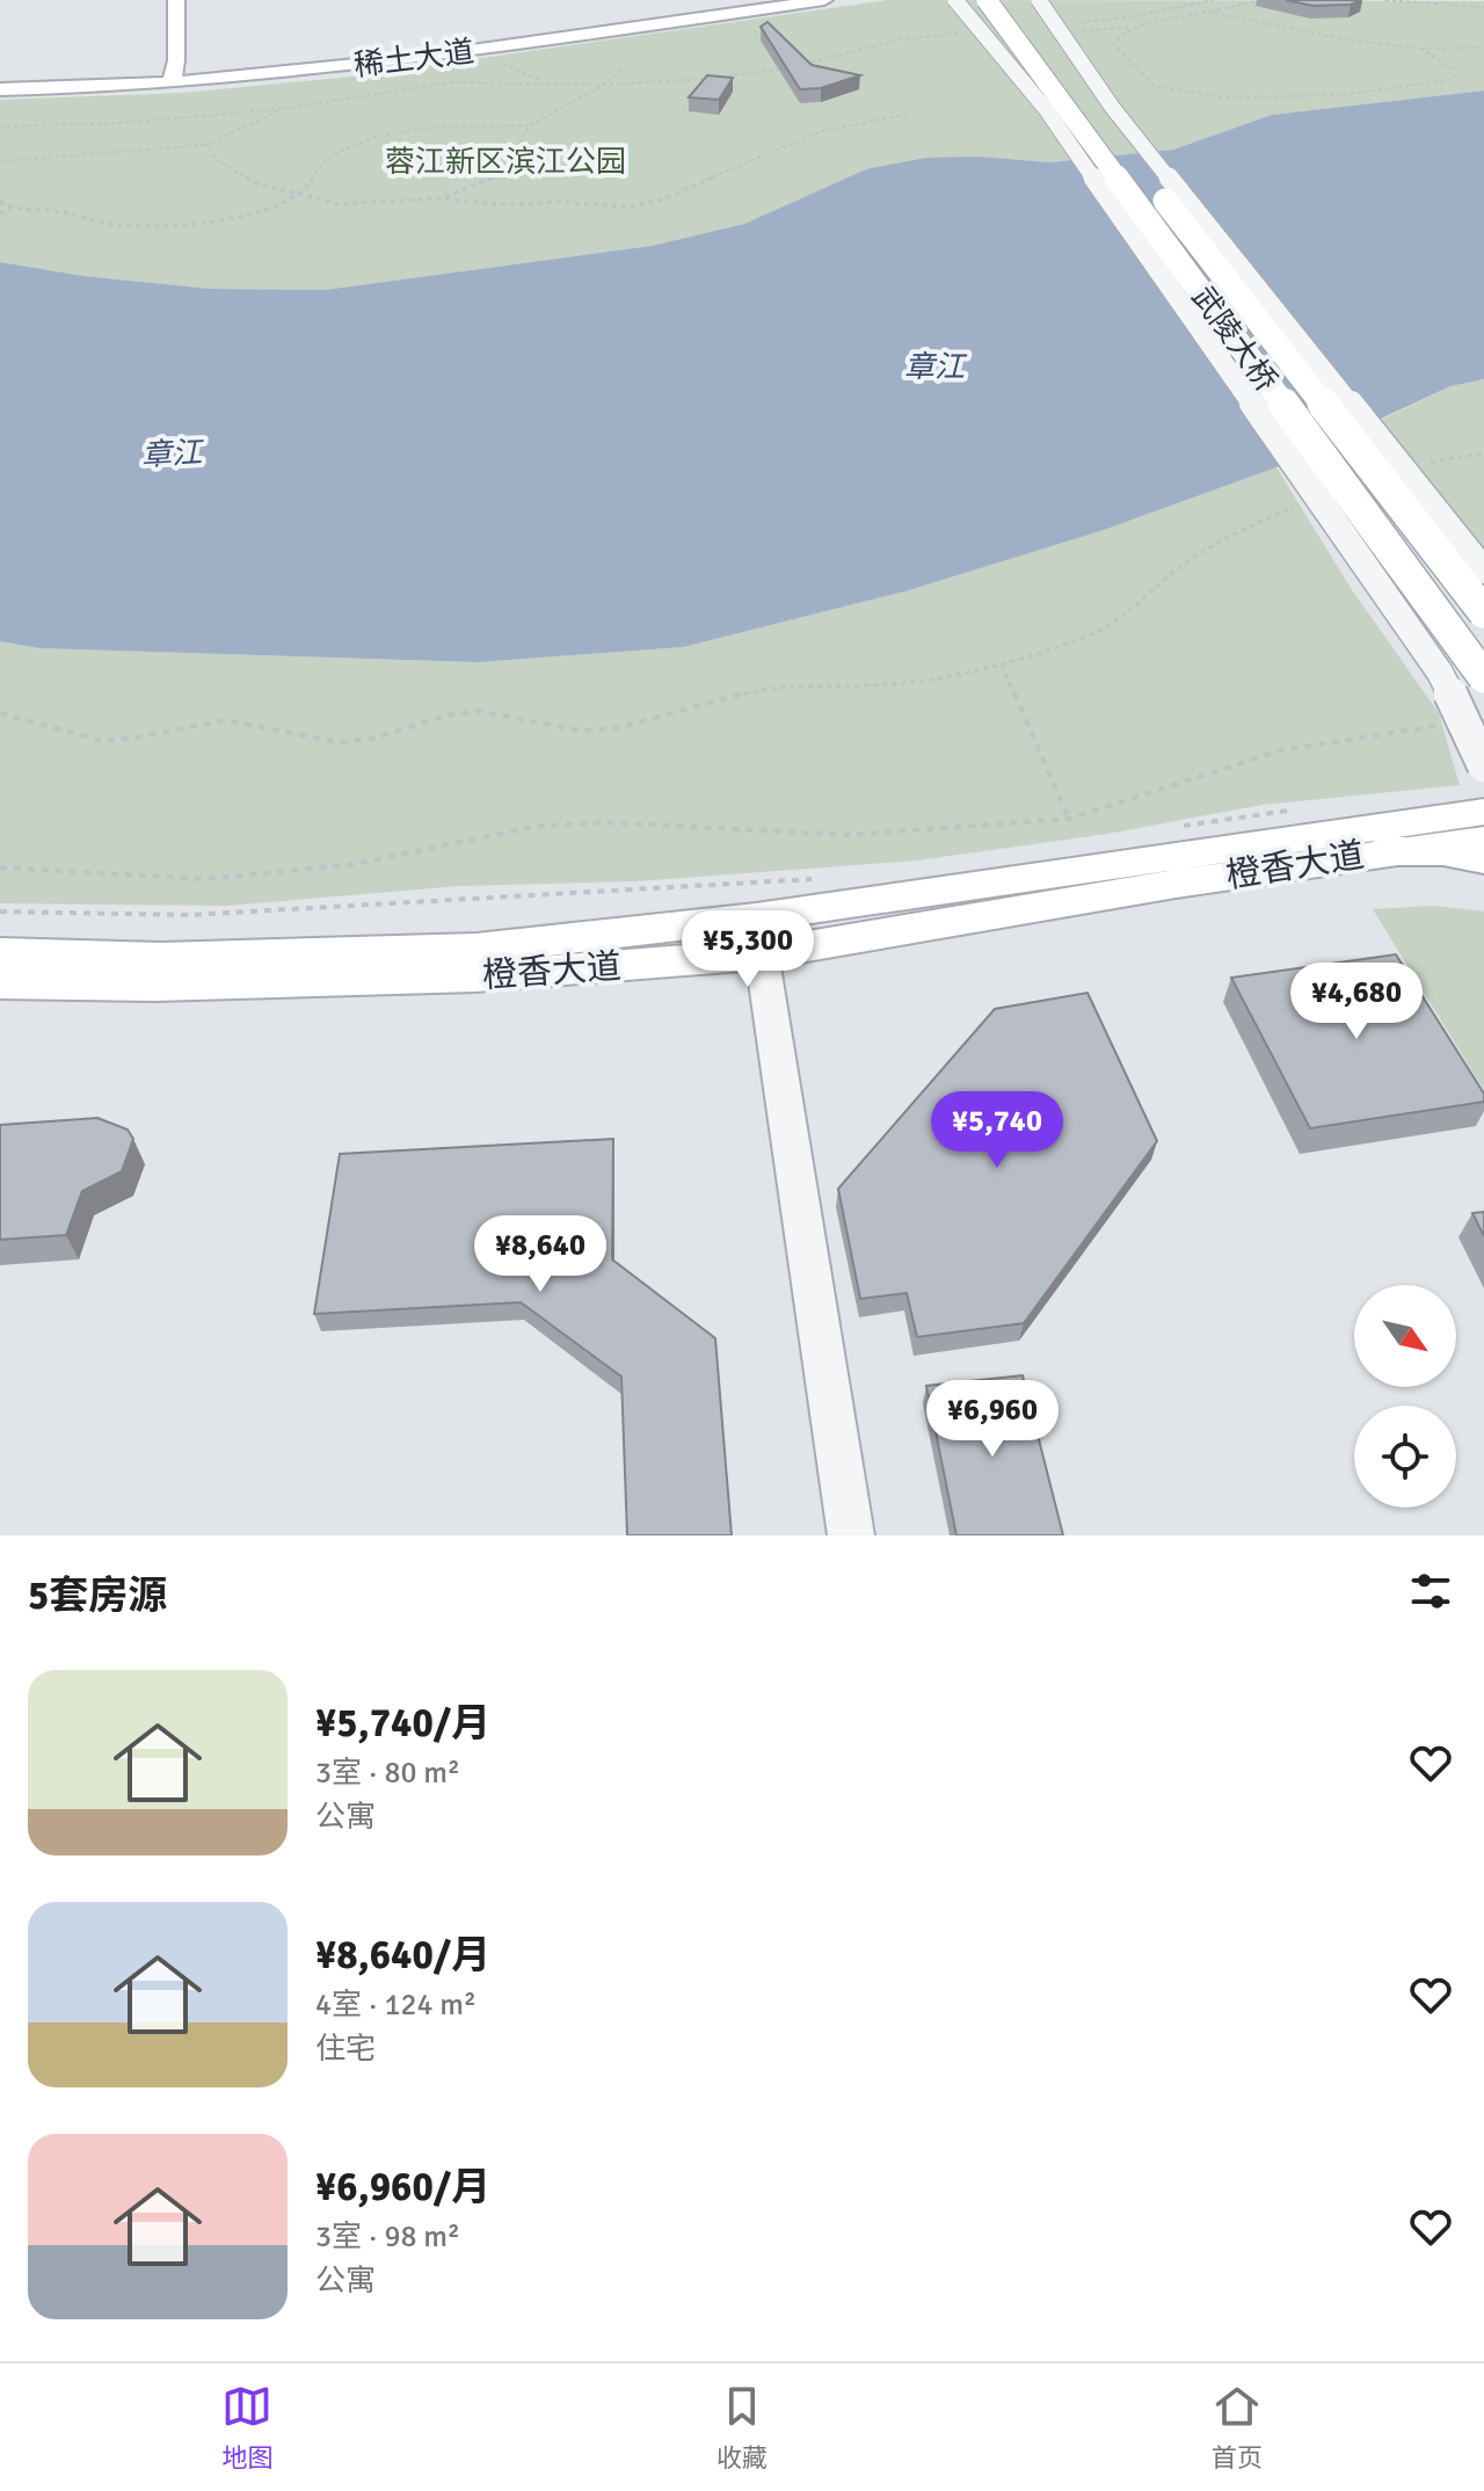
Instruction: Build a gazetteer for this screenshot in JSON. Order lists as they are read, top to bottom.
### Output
{
  "streets": {
    "main road": ["稀土大道", "武陵大桥", "橙香大道"]
  },
  "water": ["章江"],
  "parks": ["蓉江新区滨江公园"],
  "north": "bottom right",
  "page": {
    "price": [
      "¥5,300",
      "¥4,680",
      "¥5,740",
      "¥8,640",
      "¥6,960"
    ],
    "heading": "5套房源",
    "list": [
      {
        "name": "¥5,740/月",
        "note": "3室 · 80 m² · 公寓"
      },
      {
        "name": "¥8,640/月",
        "note": "4室 · 124 m² · 住宅"
      },
      {
        "name": "¥6,960/月",
        "note": "3室 · 98 m² · 公寓"
      }
    ],
    "tabs": ["地图", "收藏", "首页"]
  }
}
